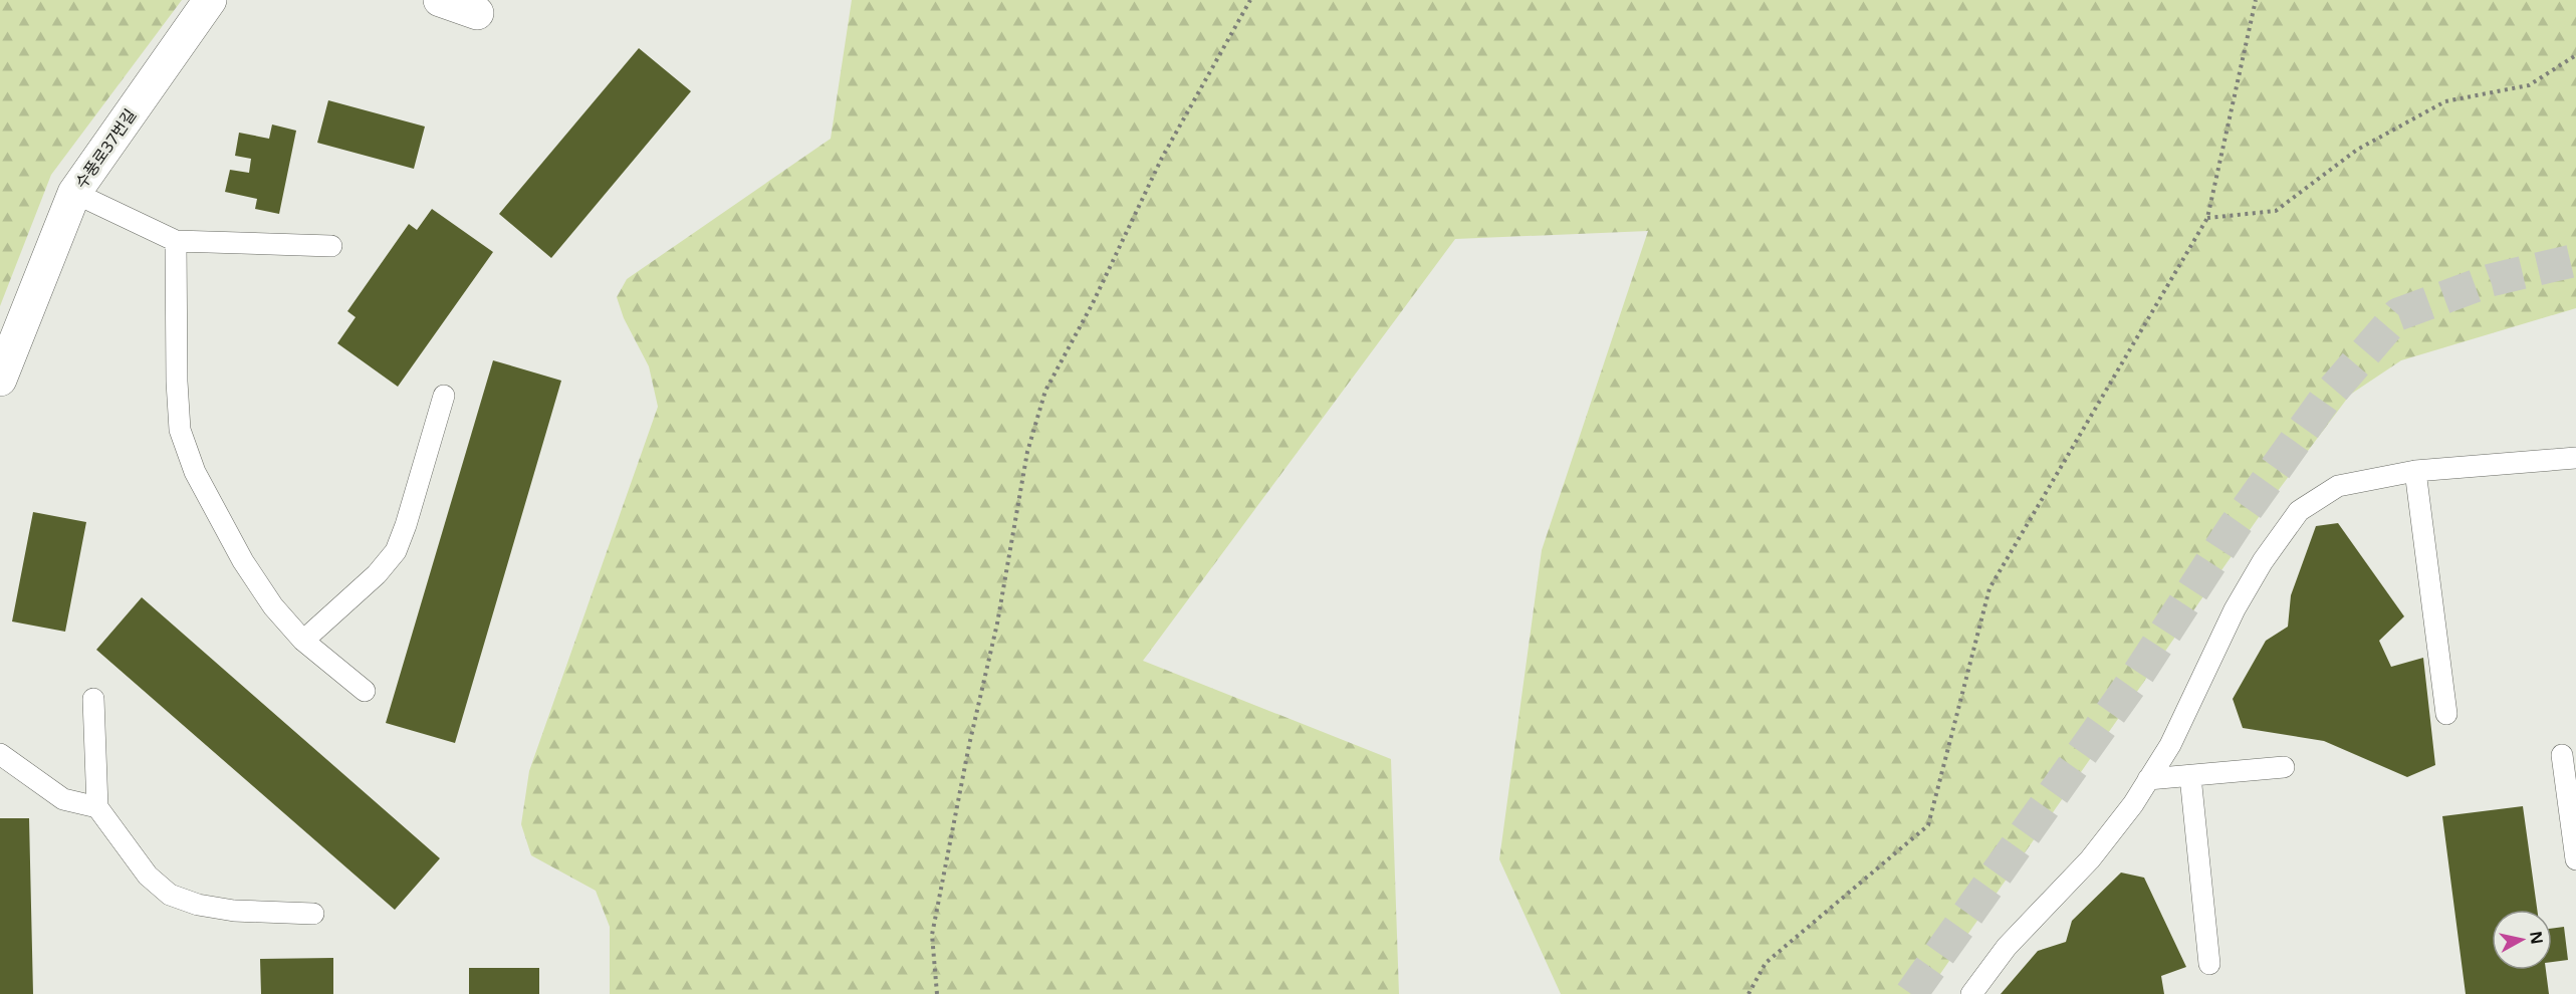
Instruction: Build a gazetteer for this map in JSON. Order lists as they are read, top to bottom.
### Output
{
  "streets": {
    "street": ["수풍로37번길"]
  },
  "north": "right"
}
